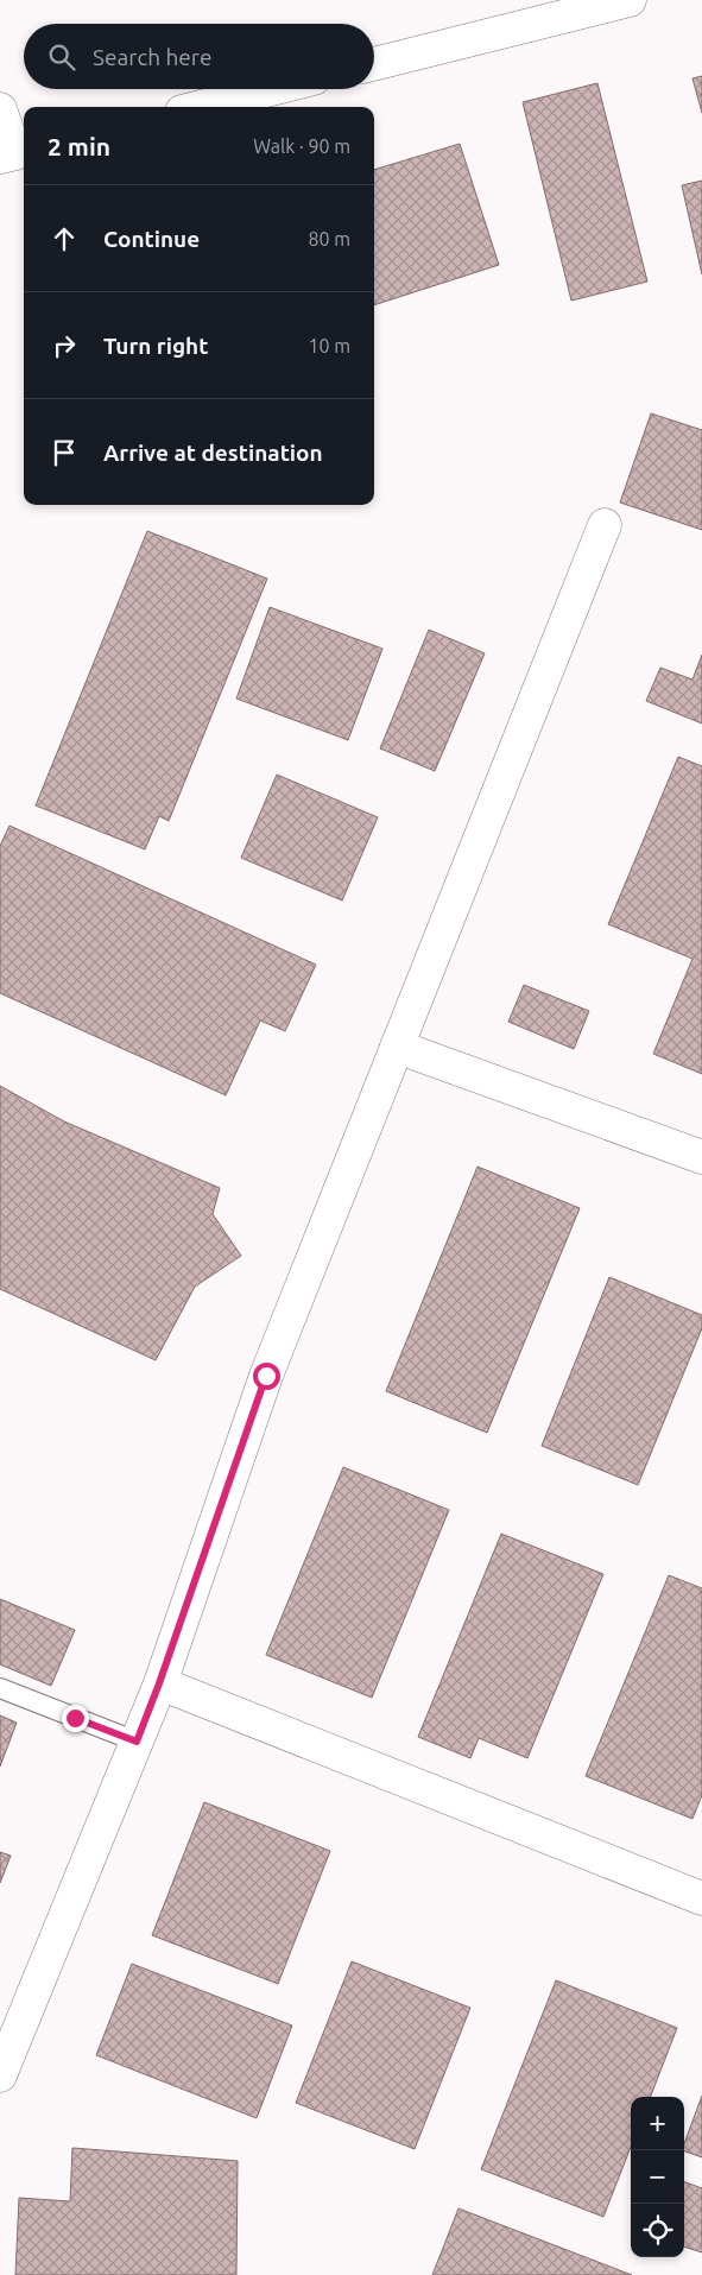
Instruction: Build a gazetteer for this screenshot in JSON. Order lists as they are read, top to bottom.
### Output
{
  "page": {
    "search": "Search here",
    "heading": ["2 min", "Walk · 90 m"],
    "list": [
      ["Continue", "80 m"],
      ["Turn right", "10 m"],
      "Arrive at destination"
    ],
    "map_buttons": ["+", "−"]
  }
}
